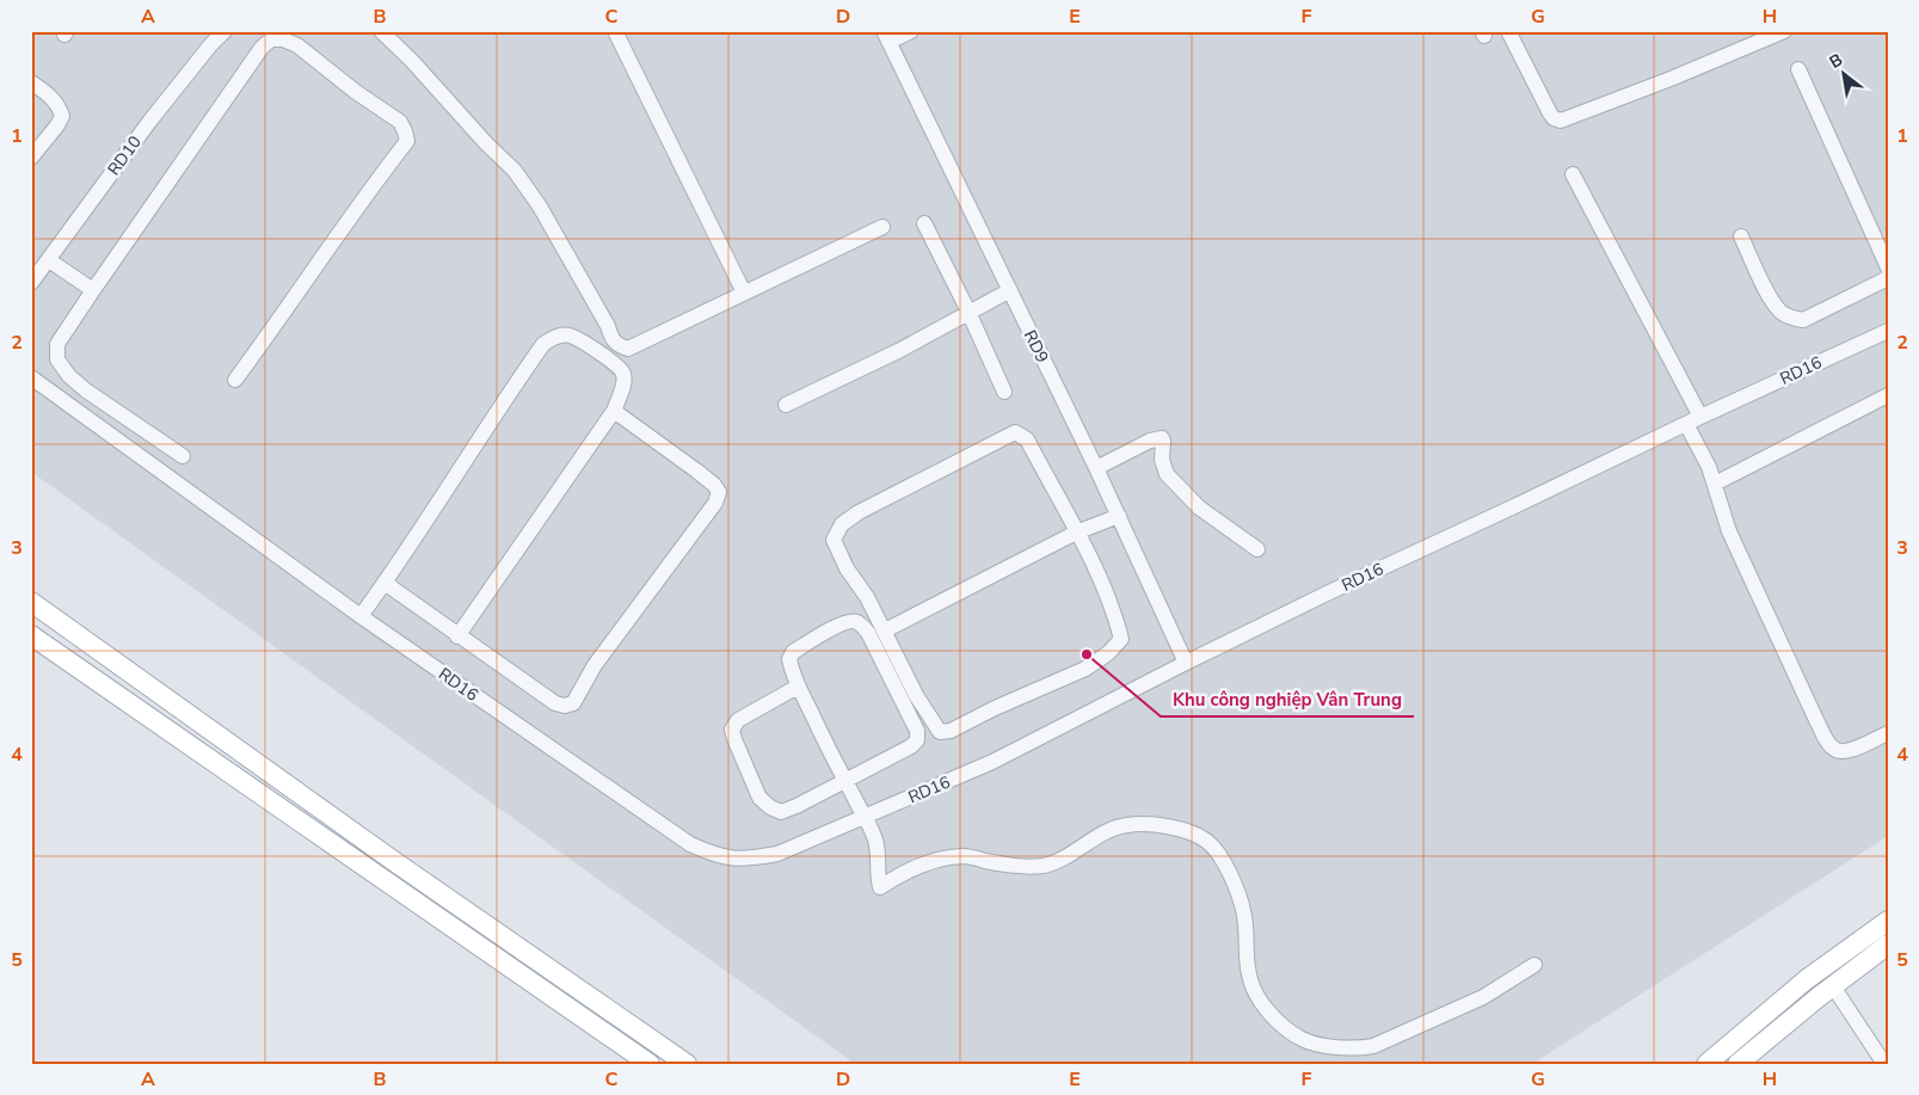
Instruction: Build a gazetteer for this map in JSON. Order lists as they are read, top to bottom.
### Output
{
  "streets": {
    "street": ["RD10", "RD9", "RD16"]
  },
  "crossings": [
    ["RD9", "RD16"]
  ],
  "places": ["Khu công nghiệp Vân Trung"],
  "north": "top left",
  "grid": {
    "columns": [
      "A",
      "B",
      "C",
      "D",
      "E",
      "F",
      "G",
      "H"
    ],
    "rows": [
      "1",
      "2",
      "3",
      "4",
      "5"
    ]
  }
}
